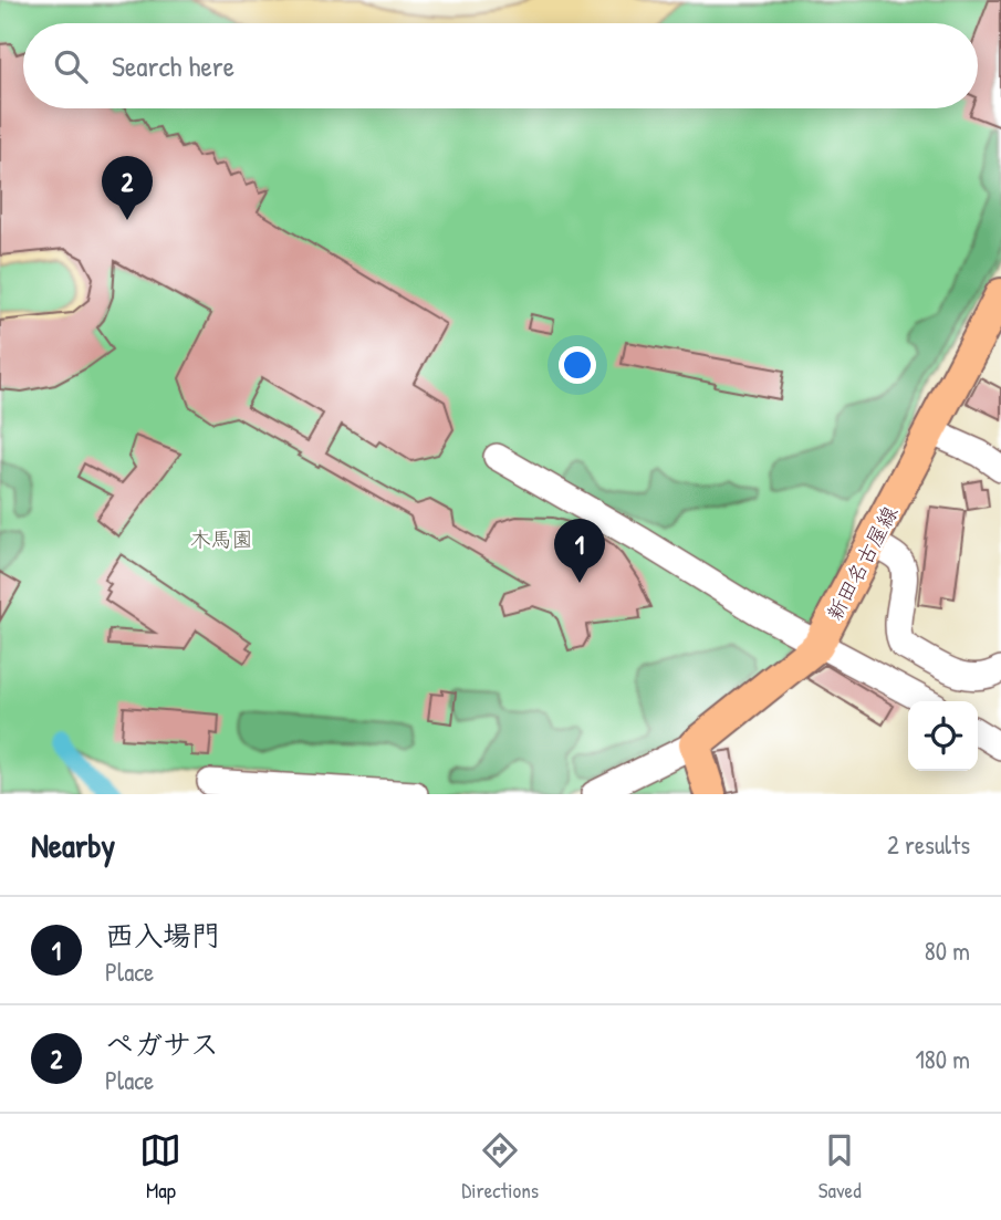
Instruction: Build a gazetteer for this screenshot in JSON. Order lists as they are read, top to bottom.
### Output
{
  "streets": {
    "main road": ["新田名古屋線"]
  },
  "parks": ["木馬園"],
  "page": {
    "search": "Search here",
    "pins": ["2", "1"],
    "heading": ["Nearby", "2 results"],
    "list": [
      {
        "mark": "1",
        "name": "西入場門",
        "note": "Place",
        "value": "80 m"
      },
      {
        "mark": "2",
        "name": "ペガサス",
        "note": "Place",
        "value": "180 m"
      }
    ],
    "nav": ["Map", "Directions", "Saved"]
  }
}
